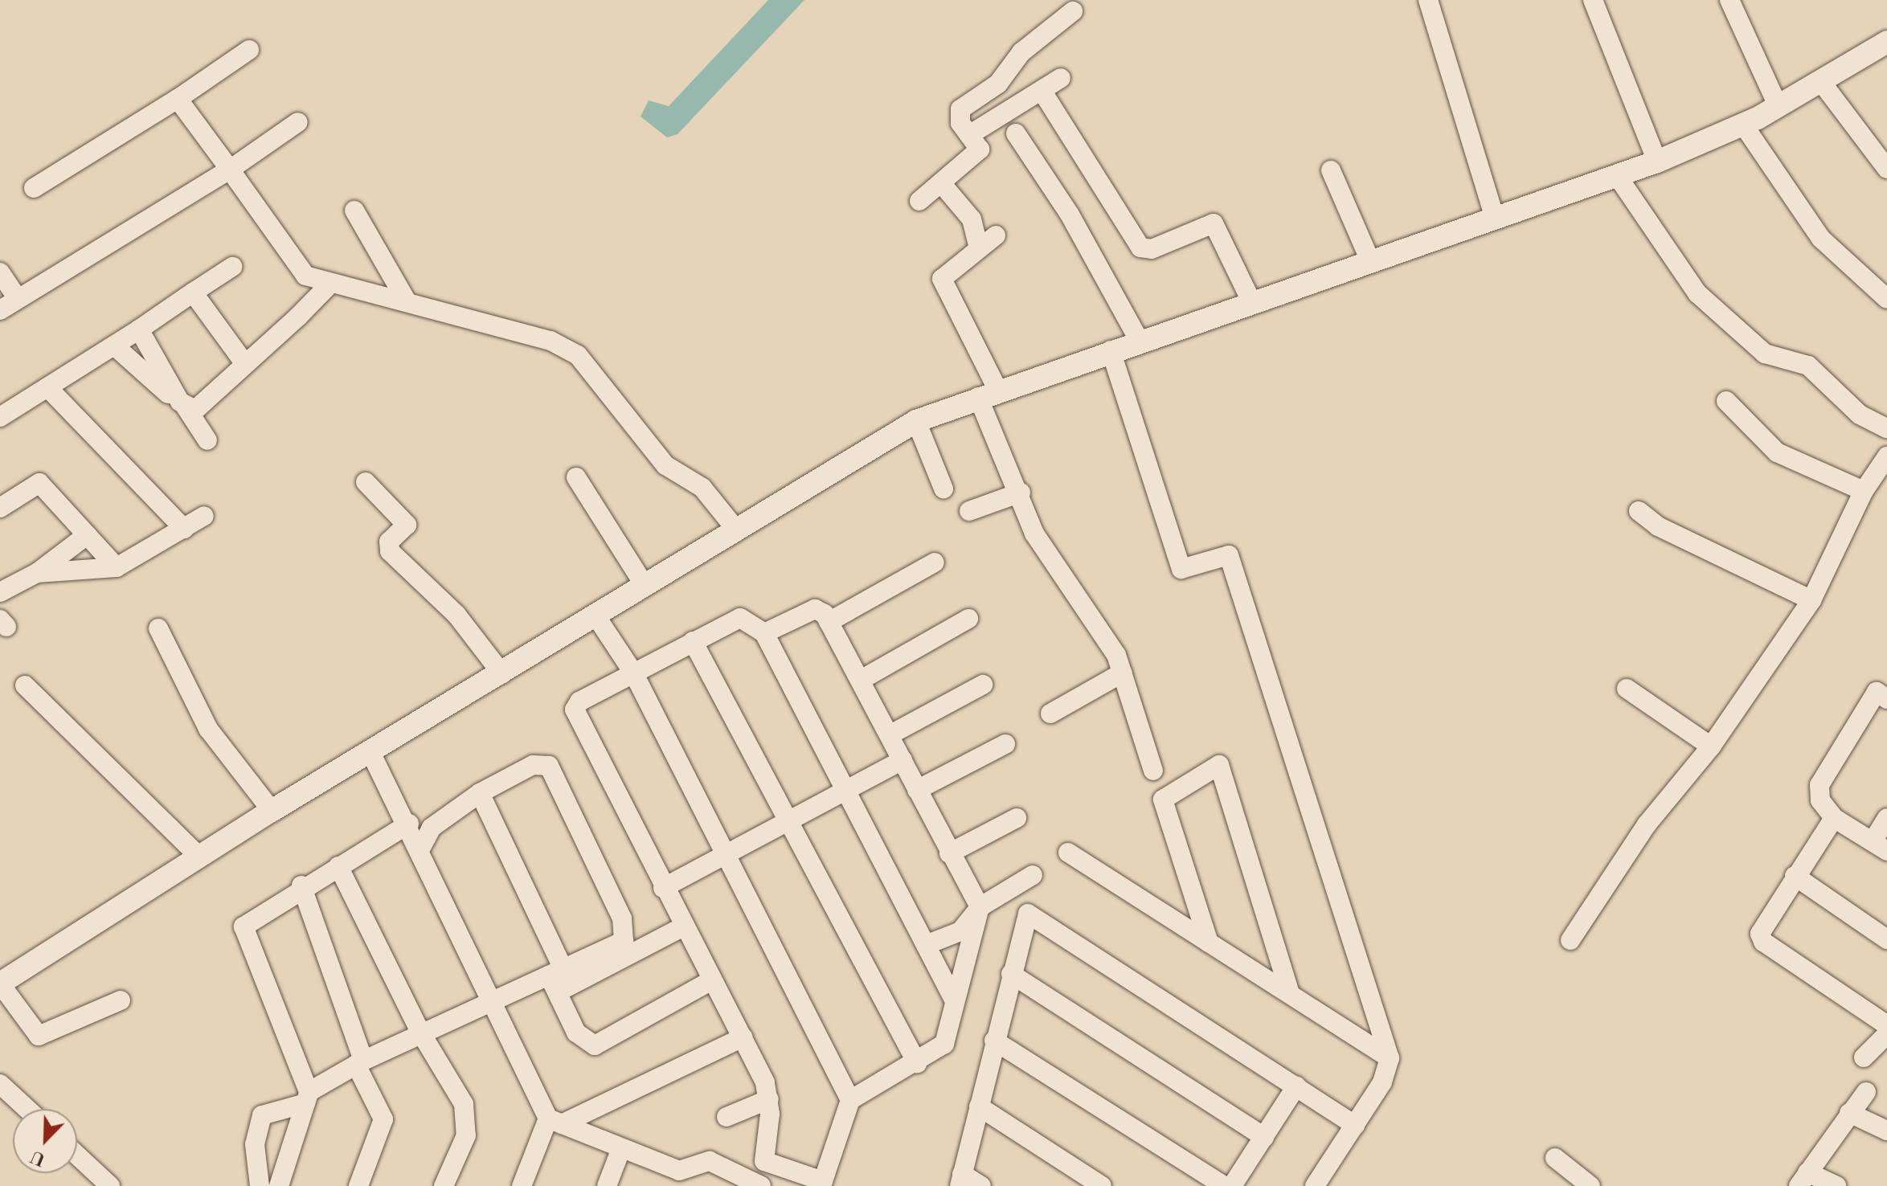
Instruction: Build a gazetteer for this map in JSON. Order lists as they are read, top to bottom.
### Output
{
  "north": "bottom left"
}
